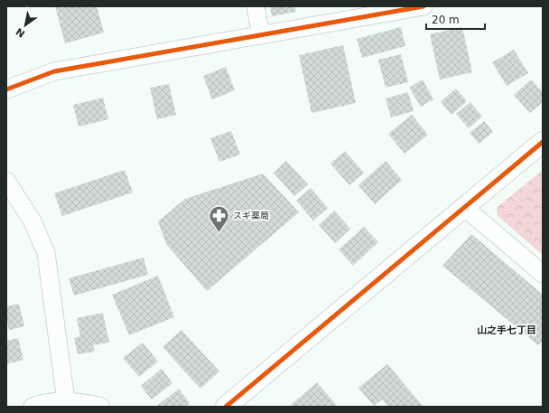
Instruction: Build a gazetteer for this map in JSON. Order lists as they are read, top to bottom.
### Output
{
  "districts": ["山之手七丁目"],
  "places": {
    "pharmacy": ["スギ薬局"]
  },
  "scale_bar": "20 m",
  "north": "bottom left"
}
